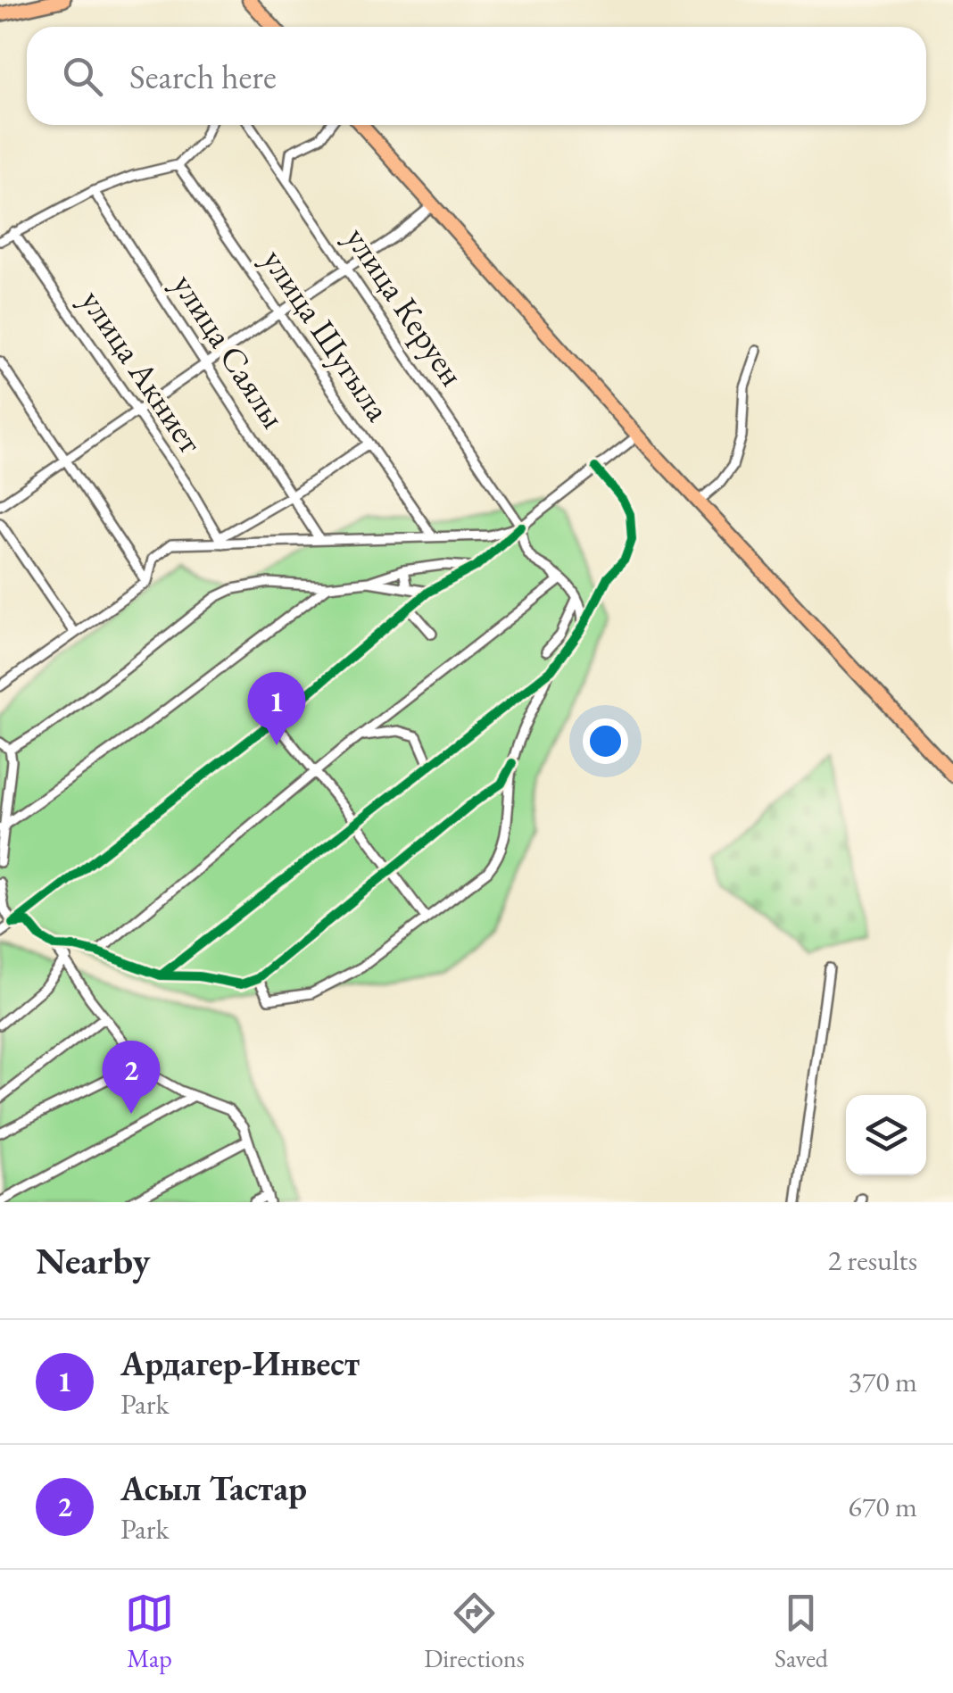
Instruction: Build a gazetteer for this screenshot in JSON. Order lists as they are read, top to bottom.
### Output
{
  "streets": {
    "street": [
      "улица Керуен",
      "улица Шугыла",
      "улица Саялы",
      "улица Акниет"
    ]
  },
  "page": {
    "search": "Search here",
    "pins": ["1", "2"],
    "heading": ["Nearby", "2 results"],
    "list": [
      {
        "mark": "1",
        "name": "Ардагер-Инвест",
        "note": "Park",
        "value": "370 m"
      },
      {
        "mark": "2",
        "name": "Асыл Тастар",
        "note": "Park",
        "value": "670 m"
      }
    ],
    "nav": ["Map", "Directions", "Saved"]
  }
}
